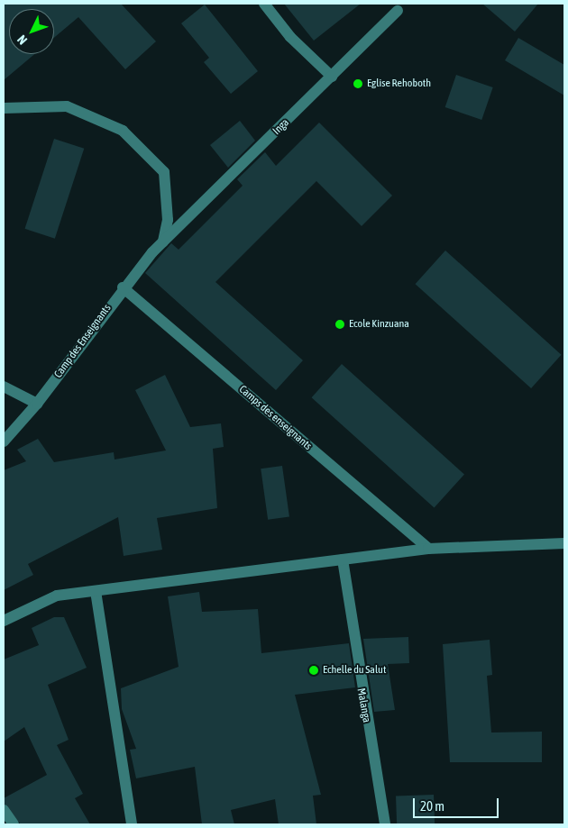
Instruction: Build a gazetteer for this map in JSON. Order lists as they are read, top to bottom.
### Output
{
  "streets": {
    "street": [
      "Inga",
      "Camp des Enseignants",
      "Camps des enseignants",
      "Malanga"
    ]
  },
  "crossings": [
    ["Inga", "Camp des Enseignants"],
    ["Camp des Enseignants", "Camps des enseignants"]
  ],
  "places": ["Eglise Rehoboth", "Ecole Kinzuana", "Echelle du Salut"],
  "scale_bar": "20 m",
  "north": "bottom left"
}
